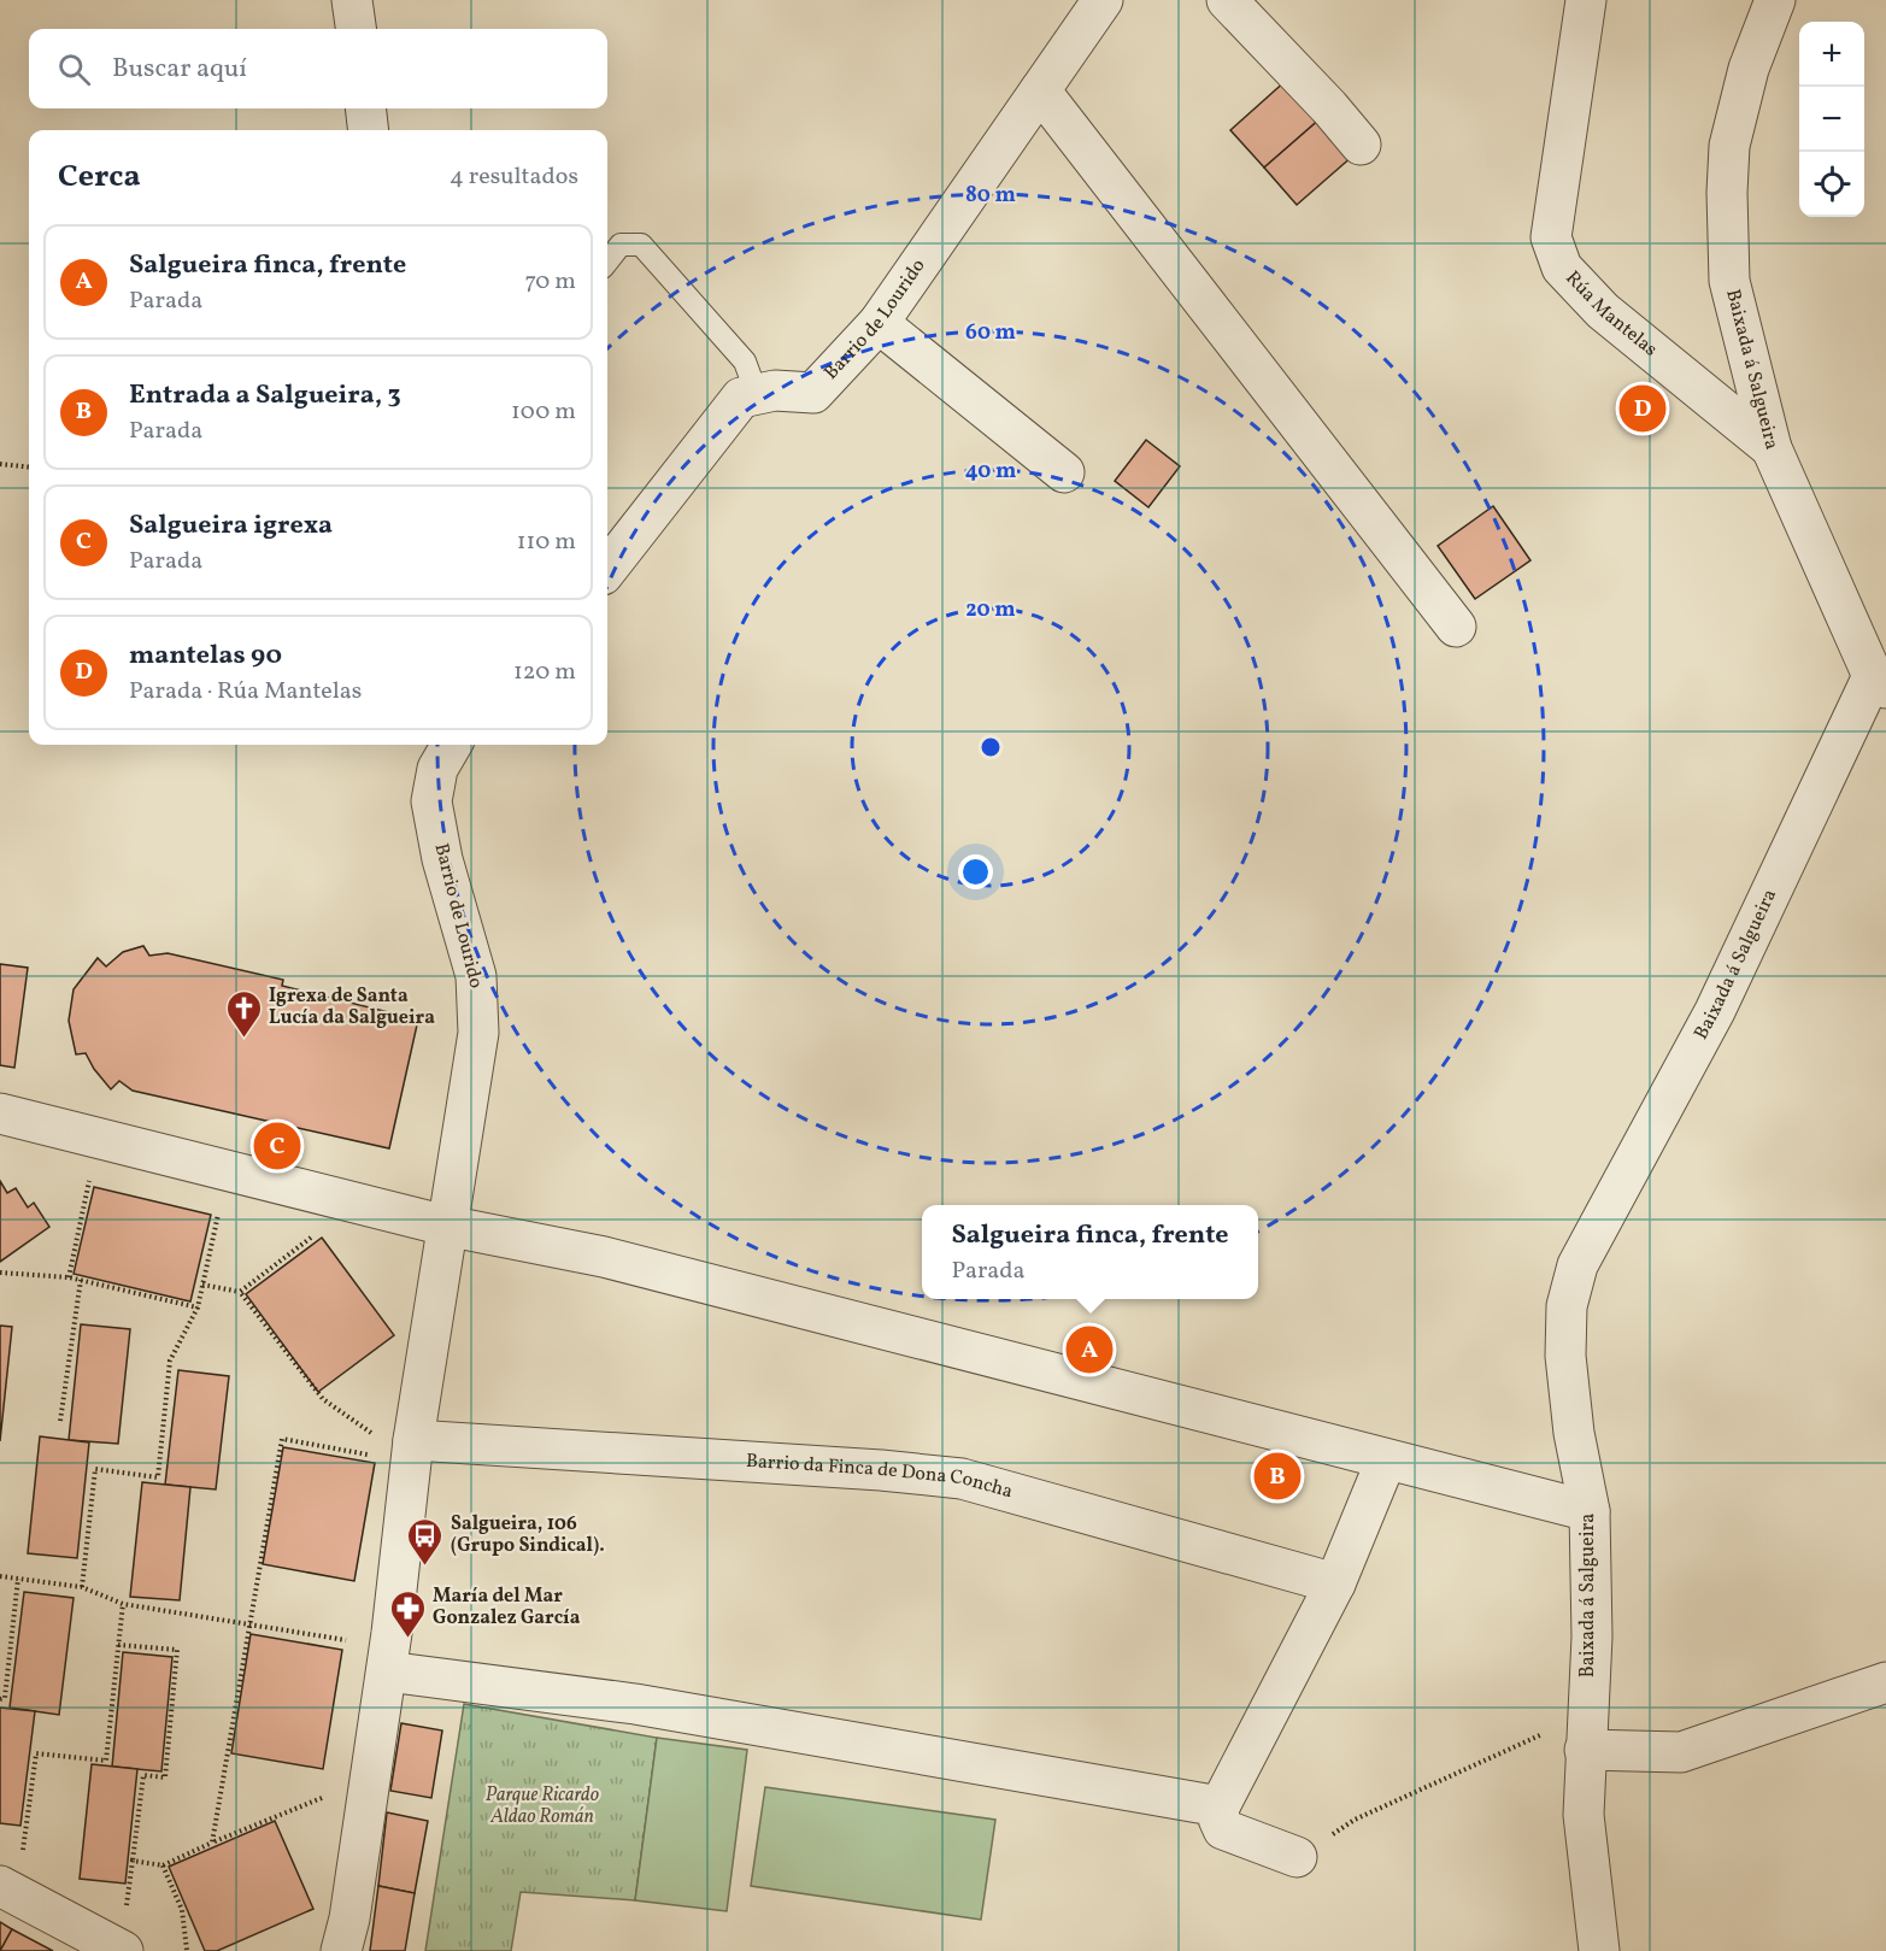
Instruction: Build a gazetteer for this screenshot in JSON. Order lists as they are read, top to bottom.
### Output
{
  "streets": {
    "street": [
      "Rúa Mantelas",
      "Barrio de Lourido",
      "Baixada á Salgueira",
      "Barrio da Finca de Dona Concha"
    ]
  },
  "crossings": [
    ["Rúa Mantelas", "Baixada á Salgueira"],
    ["Barrio de Lourido", "Barrio da Finca de Dona Concha"]
  ],
  "parks": ["Parque Ricardo Aldao Román"],
  "places": {
    "church": ["Igrexa de Santa Lucía da Salgueira"],
    "bus stop": ["Salgueira, 106 (Grupo Sindical)."],
    "pharmacy": ["María del Mar Gonzalez García"]
  },
  "page": {
    "map_buttons": ["+", "−"],
    "search": "Buscar aquí",
    "heading": ["Cerca", "4 resultados"],
    "list": [
      {
        "mark": "A",
        "name": "Salgueira finca, frente",
        "note": "Parada",
        "value": "70 m"
      },
      {
        "mark": "B",
        "name": "Entrada a Salgueira, 3",
        "note": "Parada",
        "value": "100 m"
      },
      {
        "mark": "C",
        "name": "Salgueira igrexa",
        "note": "Parada",
        "value": "110 m"
      },
      {
        "mark": "D",
        "name": "mantelas 90",
        "note": "Parada · Rúa Mantelas",
        "value": "120 m"
      }
    ],
    "pins": [
      "D",
      "C",
      "A",
      "B"
    ],
    "popup": ["Salgueira finca, frente", "Parada"]
  },
  "rings": [
    "80 m",
    "60 m",
    "40 m",
    "20 m"
  ]
}
